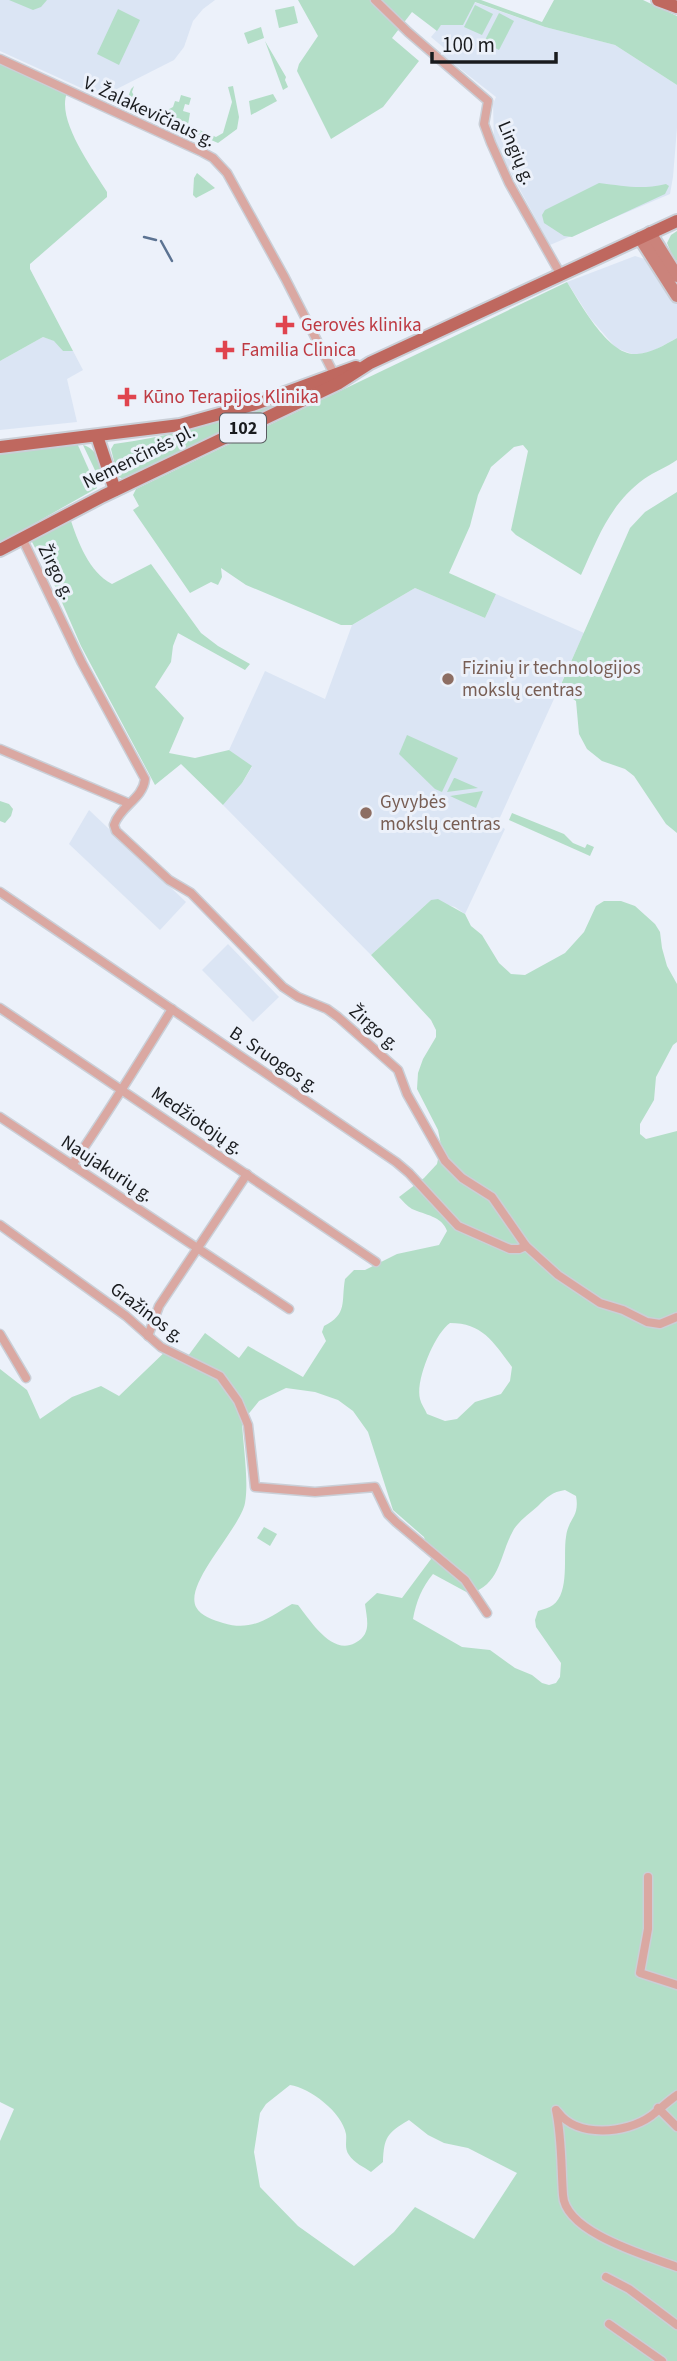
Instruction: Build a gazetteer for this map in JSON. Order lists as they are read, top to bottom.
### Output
{
  "streets": {
    "main road": ["102", "Nemenčinės pl."],
    "street": [
      "V. Žalakevičiaus g.",
      "Lingių g.",
      "Žirgo g.",
      "B. Sruogos g.",
      "Medžiotojų g.",
      "Naujakurių g.",
      "Gražinos g."
    ]
  },
  "crossings": [
    ["V. Žalakevičiaus g.", "Nemenčinės pl."],
    ["Lingių g.", "Nemenčinės pl."],
    ["Nemenčinės pl.", "Žirgo g."],
    ["Žirgo g.", "B. Sruogos g."]
  ],
  "places": {
    "health": ["Gerovės klinika", "Familia Clinica", "Kūno Terapijos Klinika"],
    "other": ["Fizinių ir technologijos mokslų centras", "Gyvybės mokslų centras"]
  },
  "scale_bar": "100 m"
}
